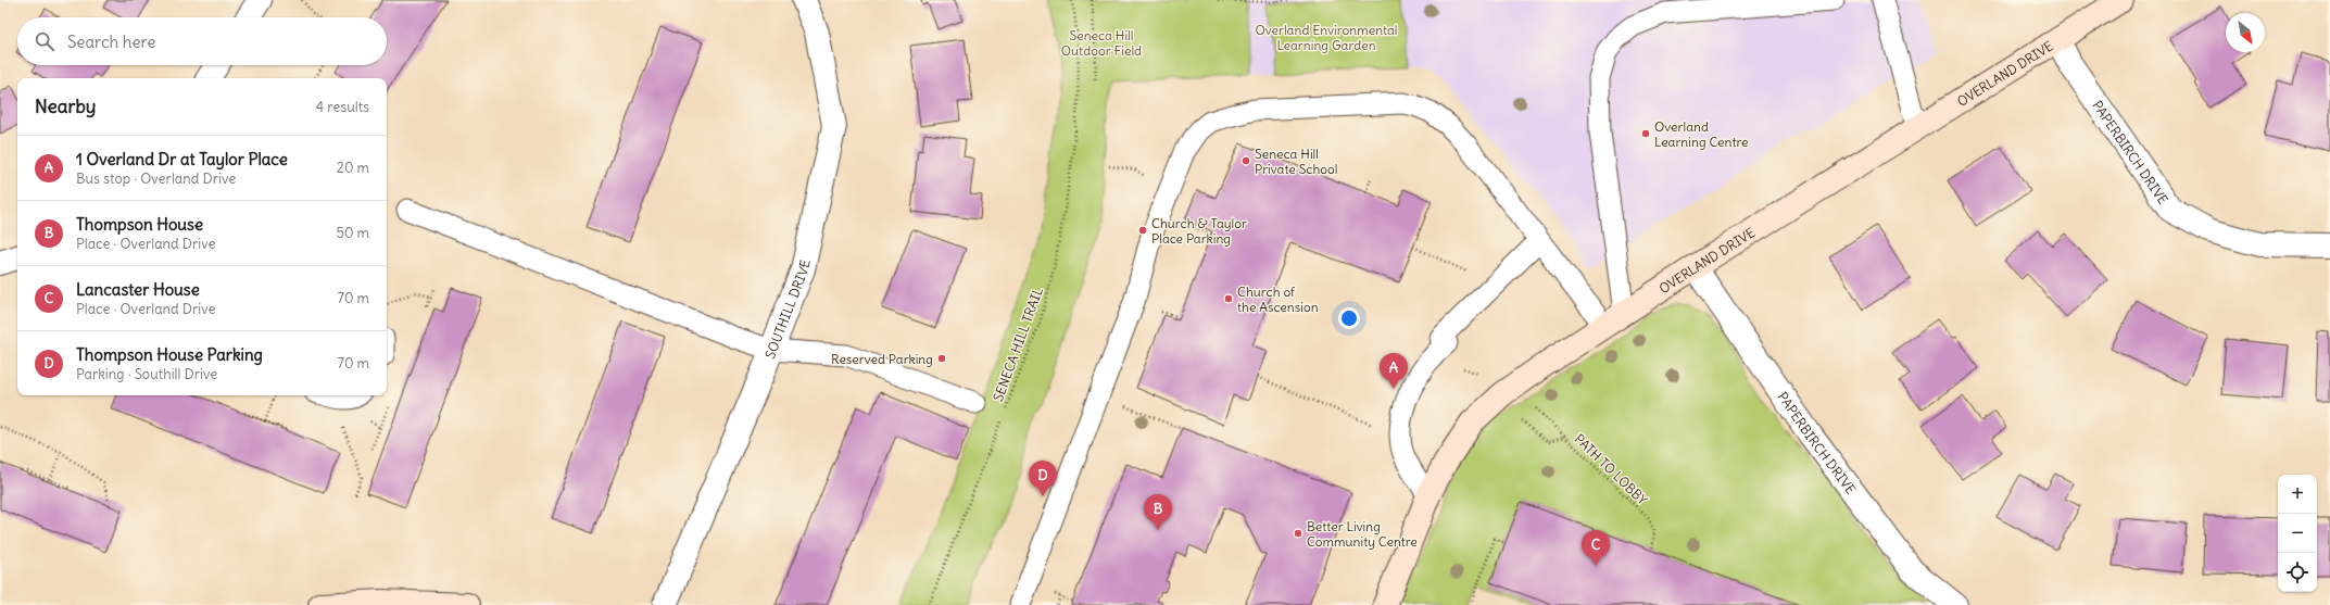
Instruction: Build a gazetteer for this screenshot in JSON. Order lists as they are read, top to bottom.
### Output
{
  "streets": {
    "street": ["OVERLAND DRIVE", "PAPERBIRCH DRIVE", "SOUTHILL DRIVE"],
    "path": ["SENECA HILL TRAIL", "PATH TO LOBBY"]
  },
  "crossings": [
    ["OVERLAND DRIVE", "PAPERBIRCH DRIVE"]
  ],
  "parks": ["Overland Environmental Learning Garden", "Seneca Hill Outdoor Field"],
  "places": [
    "Overland Learning Centre",
    "Seneca Hill Private School",
    "Church & Taylor Place Parking",
    "Church of the Ascension",
    "Reserved Parking",
    "Better Living Community Centre"
  ],
  "north": "bottom right",
  "page": {
    "search": "Search here",
    "heading": ["Nearby", "4 results"],
    "list": [
      {
        "mark": "A",
        "name": "1 Overland Dr at Taylor Place",
        "note": "Bus stop · Overland Drive",
        "value": "20 m"
      },
      {
        "mark": "B",
        "name": "Thompson House",
        "note": "Place · Overland Drive",
        "value": "50 m"
      },
      {
        "mark": "C",
        "name": "Lancaster House",
        "note": "Place · Overland Drive",
        "value": "70 m"
      },
      {
        "mark": "D",
        "name": "Thompson House Parking",
        "note": "Parking · Southill Drive",
        "value": "70 m"
      }
    ],
    "pins": [
      "A",
      "D",
      "B",
      "C"
    ],
    "map_buttons": ["+", "−"]
  }
}
